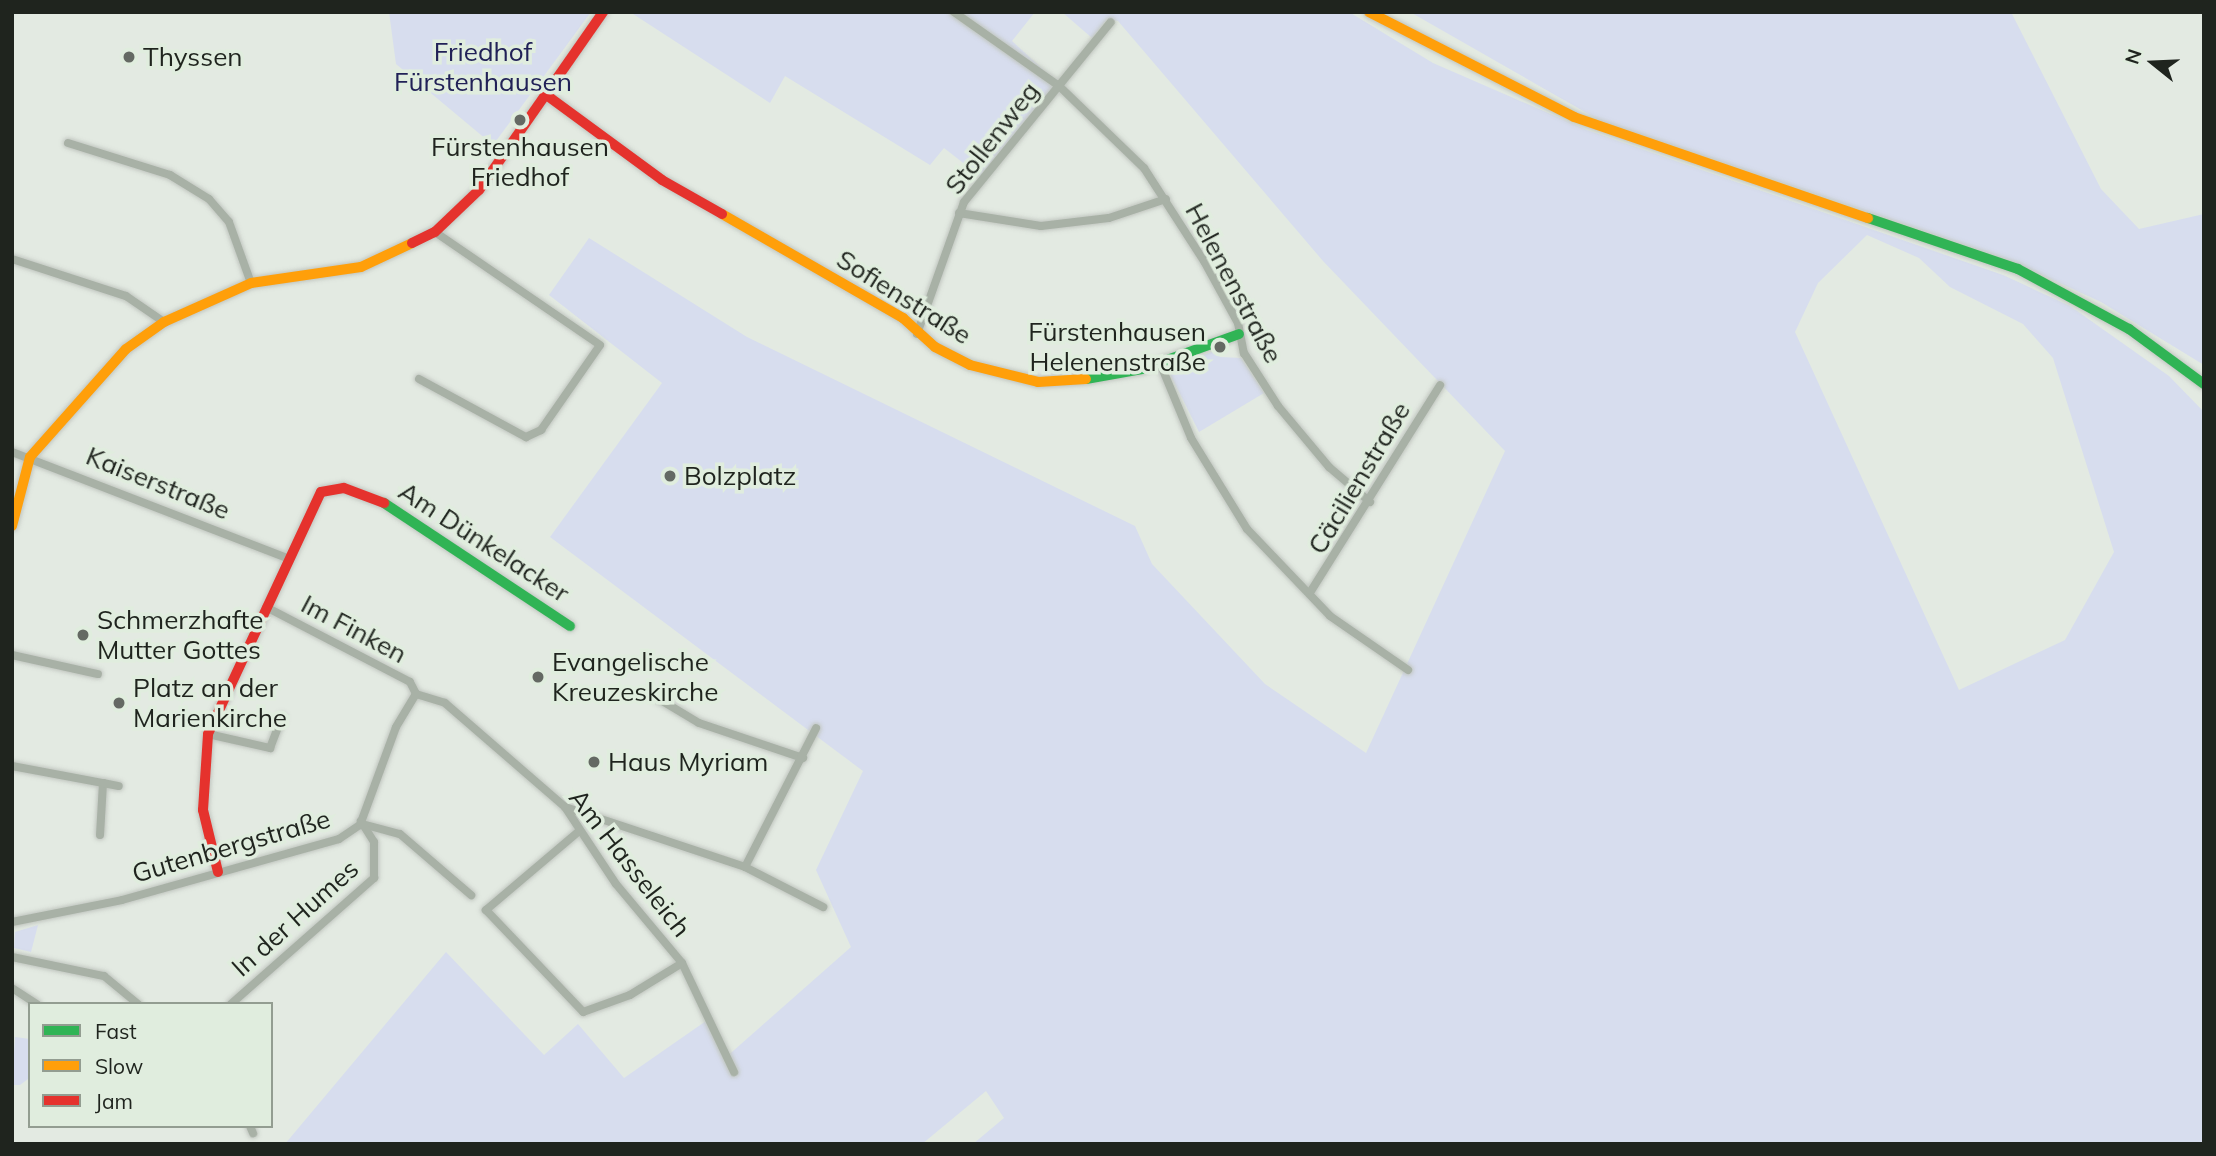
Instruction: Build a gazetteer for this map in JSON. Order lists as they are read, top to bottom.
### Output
{
  "streets": {
    "street": [
      "Stollenweg",
      "Helenenstraße",
      "Sofienstraße",
      "Cäcilienstraße",
      "Kaiserstraße",
      "Am Dünkelacker",
      "Im Finken",
      "Gutenbergstraße",
      "Am Hasseleich",
      "In der Humes"
    ]
  },
  "crossings": [
    ["Stollenweg", "Helenenstraße"],
    ["Stollenweg", "Sofienstraße"],
    ["Helenenstraße", "Sofienstraße"],
    ["Helenenstraße", "Cäcilienstraße"],
    ["Kaiserstraße", "Am Dünkelacker"],
    ["Am Dünkelacker", "Im Finken"],
    ["Am Dünkelacker", "Gutenbergstraße"],
    ["Im Finken", "Gutenbergstraße"],
    ["Im Finken", "Am Hasseleich"],
    ["Gutenbergstraße", "Am Hasseleich"],
    ["Gutenbergstraße", "In der Humes"]
  ],
  "parks": ["Friedhof Fürstenhausen"],
  "places": [
    "Thyssen",
    "Fürstenhausen Friedhof",
    "Fürstenhausen Helenenstraße",
    "Bolzplatz",
    "Schmerzhafte Mutter Gottes",
    "Evangelische Kreuzeskirche",
    "Platz an der Marienkirche",
    "Haus Myriam"
  ],
  "legend": ["Fast", "Slow", "Jam"],
  "north": "left"
}
